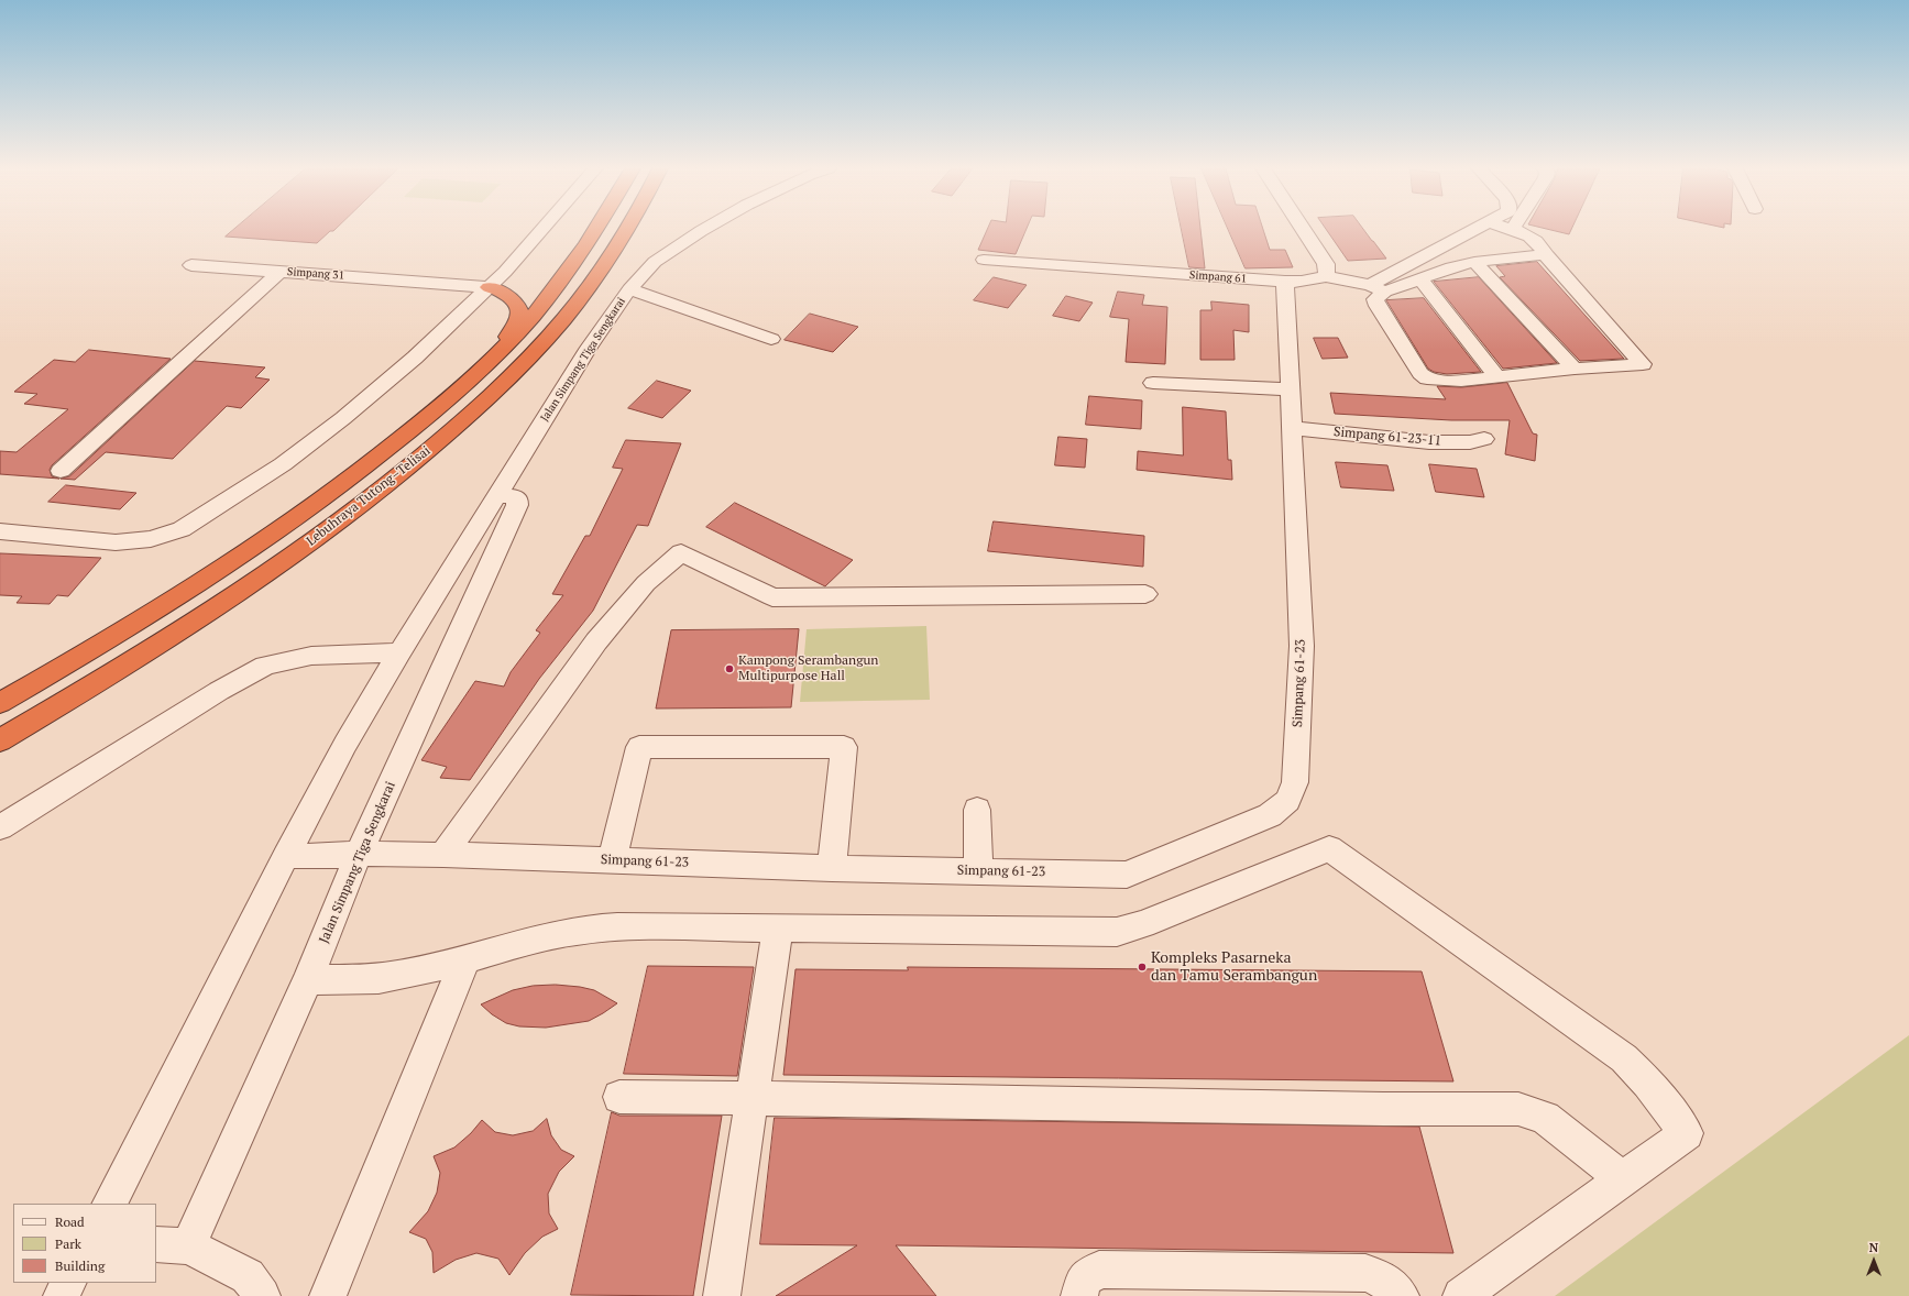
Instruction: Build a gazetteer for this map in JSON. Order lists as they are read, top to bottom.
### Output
{
  "streets": {
    "highway": ["Lebuhraya Tutong–Telisai"],
    "street": [
      "Simpang 31",
      "Simpang 61",
      "Jalan Simpang Tiga Sengkarai",
      "Simpang 61-23-11",
      "Simpang 61-23"
    ]
  },
  "crossings": [
    ["Simpang 61", "Simpang 61-23"],
    ["Jalan Simpang Tiga Sengkarai", "Simpang 61-23"],
    ["Simpang 61-23-11", "Simpang 61-23"]
  ],
  "places": ["Kampong Serambangun Multipurpose Hall", "Kompleks Pasarneka dan Tamu Serambangun"],
  "legend": ["Road", "Park", "Building"],
  "north": "top"
}
